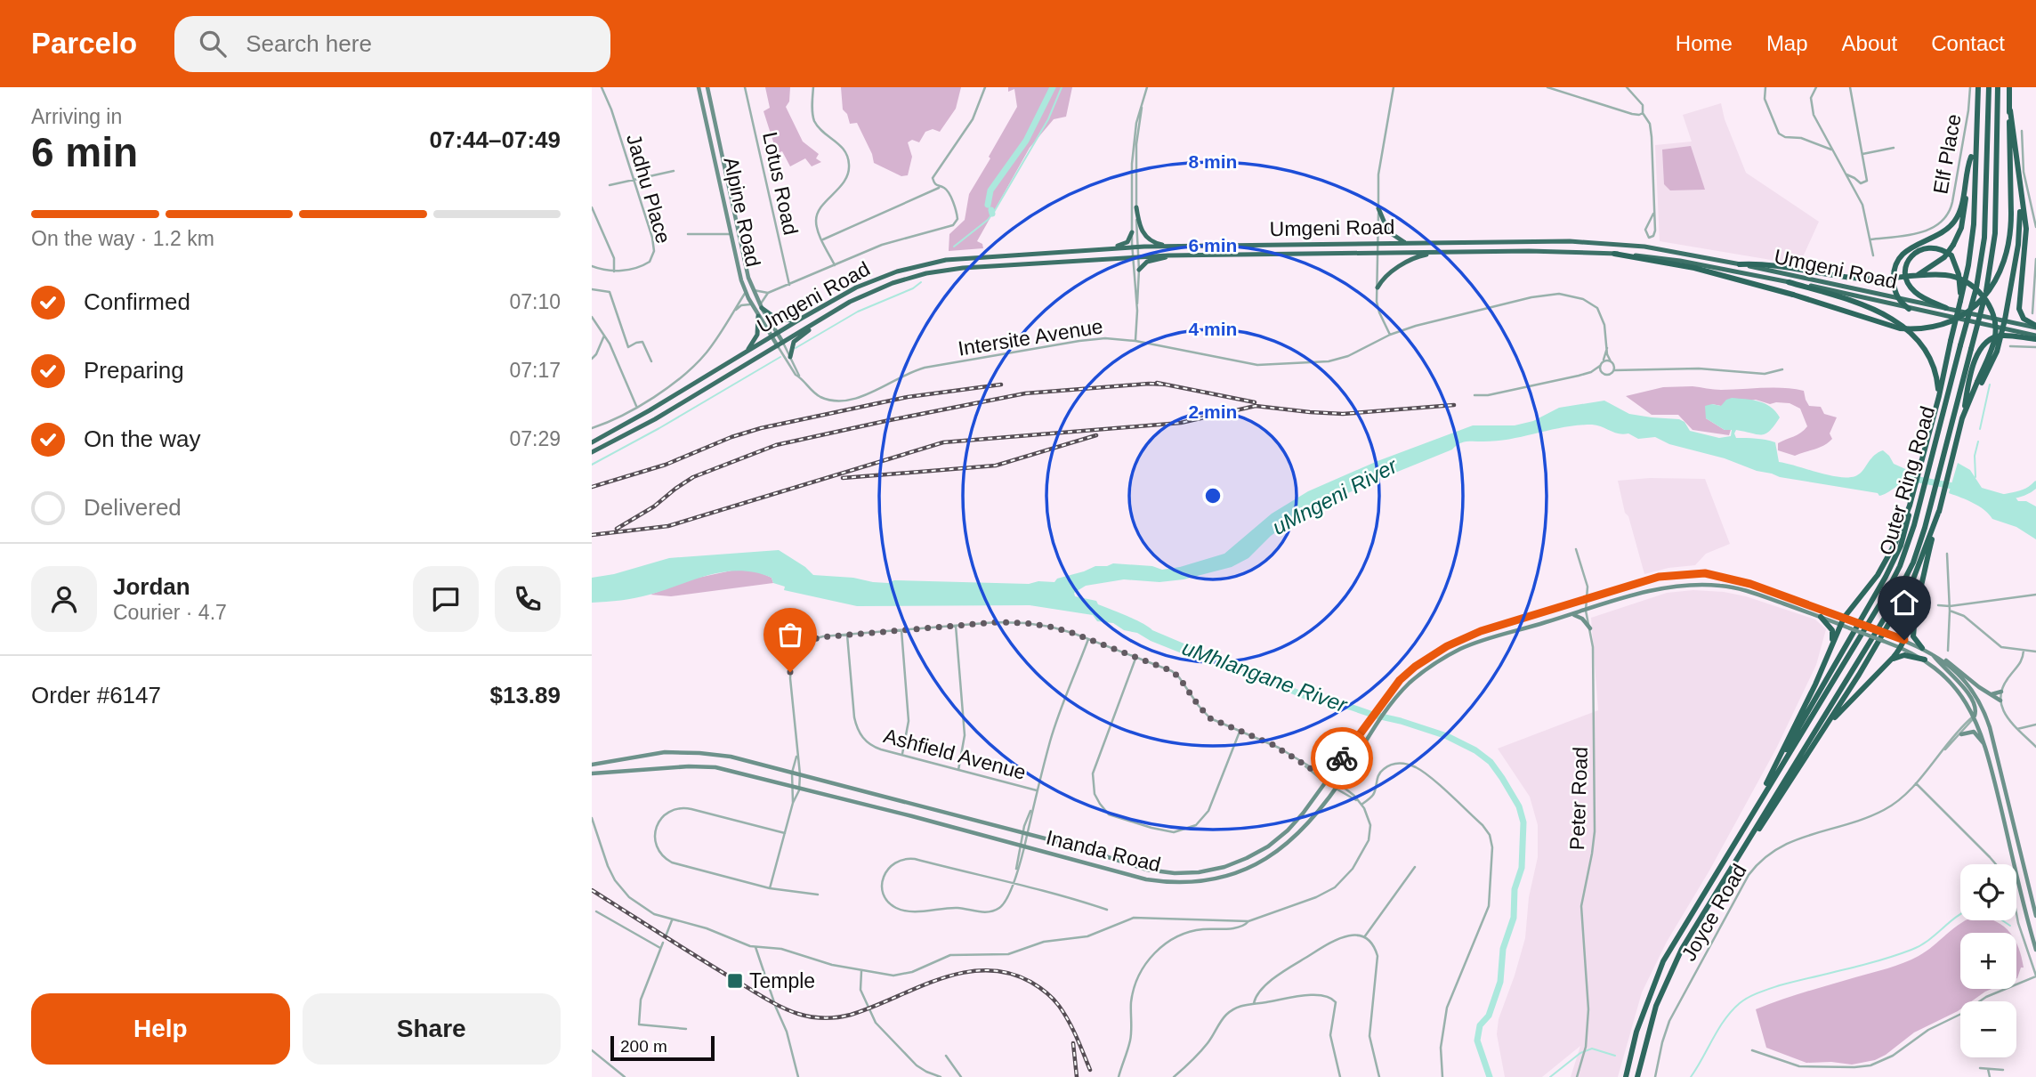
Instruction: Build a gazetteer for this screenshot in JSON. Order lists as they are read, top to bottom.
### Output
{
  "streets": {
    "highway": ["Umgeni Road", "Outer Ring Road"],
    "main road": ["Alpine Road", "Inanda Road"],
    "street": [
      "Elf Place",
      "Lotus Road",
      "Jadhu Place",
      "Intersite Avenue",
      "Ashfield Avenue",
      "Peter Road",
      "Joyce Road"
    ]
  },
  "crossings": [
    ["Alpine Road", "Umgeni Road"],
    ["Alpine Road", "Intersite Avenue"],
    ["Umgeni Road", "Intersite Avenue"],
    ["Peter Road", "Inanda Road"]
  ],
  "water": ["uMngeni River", "uMhlangane River"],
  "places": {
    "transit": ["Temple"]
  },
  "scale_bar": "200 m",
  "page": {
    "header": "Parcelo",
    "search": "Search here",
    "nav": [
      "Home",
      "Map",
      "About",
      "Contact"
    ],
    "heading": ["6 min", "Arriving in", "07:44–07:49"],
    "panel": [
      "Jordan",
      "Courier · 4.7",
      "Order #6147",
      "$13.89"
    ],
    "bar": "On the way · 1.2 km",
    "list": [
      ["Confirmed", "07:10"],
      ["Preparing", "07:17"],
      ["On the way", "07:29"],
      "Delivered"
    ],
    "map_buttons": ["+", "−"],
    "buttons": ["Help", "Share"],
    "scale": "200 m"
  },
  "rings": [
    "8 min",
    "6 min",
    "4 min",
    "2 min"
  ]
}
